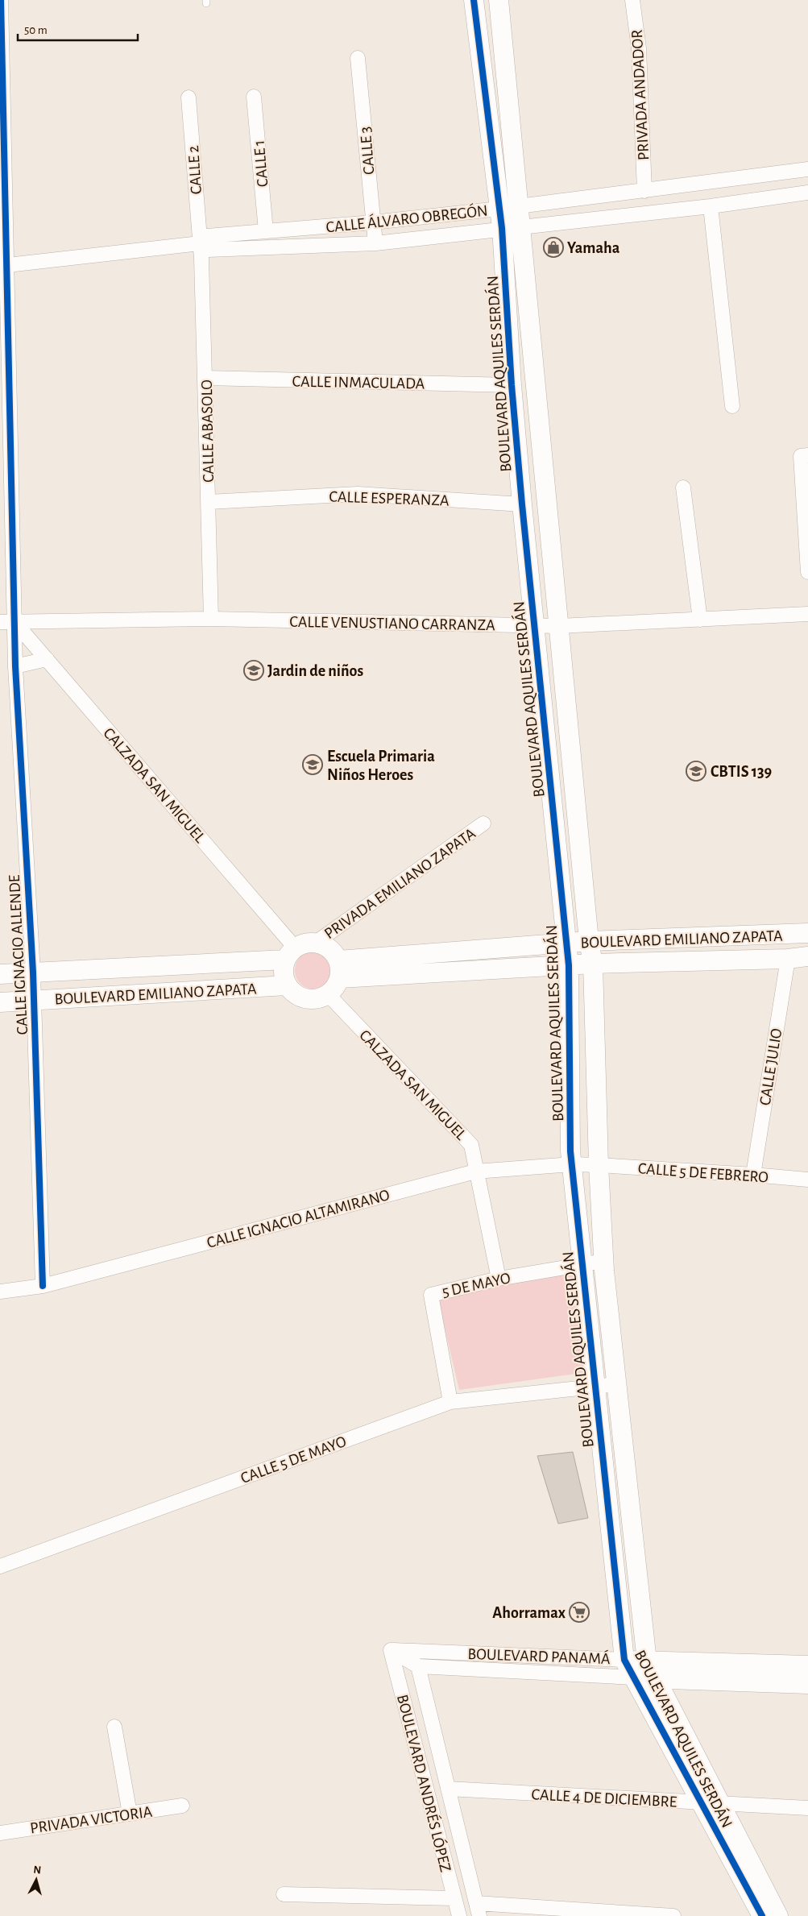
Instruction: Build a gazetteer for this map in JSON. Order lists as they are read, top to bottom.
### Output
{
  "streets": {
    "street": [
      "PRIVADA ANDADOR",
      "CALLE 3",
      "CALLE 1",
      "CALLE 2",
      "CALLE ÁLVARO OBREGÓN",
      "BOULEVARD AQUILES SERDÁN",
      "CALLE INMACULADA",
      "CALLE ABASOLO",
      "CALLE ESPERANZA",
      "CALLE VENUSTIANO CARRANZA",
      "CALZADA SAN MIGUEL",
      "PRIVADA EMILIANO ZAPATA",
      "BOULEVARD EMILIANO ZAPATA",
      "CALLE IGNACIO ALLENDE",
      "CALLE JULIO",
      "CALLE 5 DE FEBRERO",
      "CALLE IGNACIO ALTAMIRANO",
      "5 DE MAYO",
      "CALLE 5 DE MAYO",
      "BOULEVARD PANAMÁ",
      "BOULEVARD ANDRÉS LÓPEZ",
      "CALLE 4 DE DICIEMBRE",
      "PRIVADA VICTORIA"
    ]
  },
  "crossings": [
    ["PRIVADA ANDADOR", "CALLE ÁLVARO OBREGÓN"],
    ["CALLE 3", "CALLE ÁLVARO OBREGÓN"],
    ["CALLE 1", "CALLE ÁLVARO OBREGÓN"],
    ["CALLE 2", "CALLE ÁLVARO OBREGÓN"],
    ["CALLE 2", "CALLE ABASOLO"],
    ["CALLE ÁLVARO OBREGÓN", "BOULEVARD AQUILES SERDÁN"],
    ["CALLE ÁLVARO OBREGÓN", "CALLE ABASOLO"],
    ["CALLE ÁLVARO OBREGÓN", "CALLE IGNACIO ALLENDE"],
    ["BOULEVARD AQUILES SERDÁN", "CALLE INMACULADA"],
    ["BOULEVARD AQUILES SERDÁN", "CALLE ESPERANZA"],
    ["BOULEVARD AQUILES SERDÁN", "CALLE VENUSTIANO CARRANZA"],
    ["BOULEVARD AQUILES SERDÁN", "BOULEVARD EMILIANO ZAPATA"],
    ["BOULEVARD AQUILES SERDÁN", "CALLE 5 DE FEBRERO"],
    ["BOULEVARD AQUILES SERDÁN", "CALLE IGNACIO ALTAMIRANO"],
    ["BOULEVARD AQUILES SERDÁN", "5 DE MAYO"],
    ["BOULEVARD AQUILES SERDÁN", "CALLE 5 DE MAYO"],
    ["BOULEVARD AQUILES SERDÁN", "BOULEVARD PANAMÁ"],
    ["BOULEVARD AQUILES SERDÁN", "CALLE 4 DE DICIEMBRE"],
    ["CALLE INMACULADA", "CALLE ABASOLO"],
    ["CALLE ABASOLO", "CALLE ESPERANZA"],
    ["CALLE ABASOLO", "CALLE VENUSTIANO CARRANZA"],
    ["CALLE VENUSTIANO CARRANZA", "CALZADA SAN MIGUEL"],
    ["CALLE VENUSTIANO CARRANZA", "CALLE IGNACIO ALLENDE"],
    ["CALZADA SAN MIGUEL", "PRIVADA EMILIANO ZAPATA"],
    ["CALZADA SAN MIGUEL", "BOULEVARD EMILIANO ZAPATA"],
    ["CALZADA SAN MIGUEL", "CALLE IGNACIO ALLENDE"],
    ["CALZADA SAN MIGUEL", "CALLE IGNACIO ALTAMIRANO"],
    ["CALZADA SAN MIGUEL", "5 DE MAYO"],
    ["PRIVADA EMILIANO ZAPATA", "BOULEVARD EMILIANO ZAPATA"],
    ["BOULEVARD EMILIANO ZAPATA", "CALLE IGNACIO ALLENDE"],
    ["BOULEVARD EMILIANO ZAPATA", "CALLE JULIO"],
    ["CALLE IGNACIO ALLENDE", "CALLE IGNACIO ALTAMIRANO"],
    ["CALLE JULIO", "CALLE 5 DE FEBRERO"],
    ["CALLE 5 DE FEBRERO", "CALLE IGNACIO ALTAMIRANO"],
    ["5 DE MAYO", "CALLE 5 DE MAYO"],
    ["BOULEVARD PANAMÁ", "BOULEVARD ANDRÉS LÓPEZ"],
    ["BOULEVARD ANDRÉS LÓPEZ", "CALLE 4 DE DICIEMBRE"]
  ],
  "places": {
    "shop": ["Yamaha"],
    "school or university": ["Jardin de niños", "Escuela Primaria Niños Heroes", "CBTIS 139"],
    "supermarket": ["Ahorramax"]
  },
  "scale_bar": "50 m",
  "north": "top"
}
